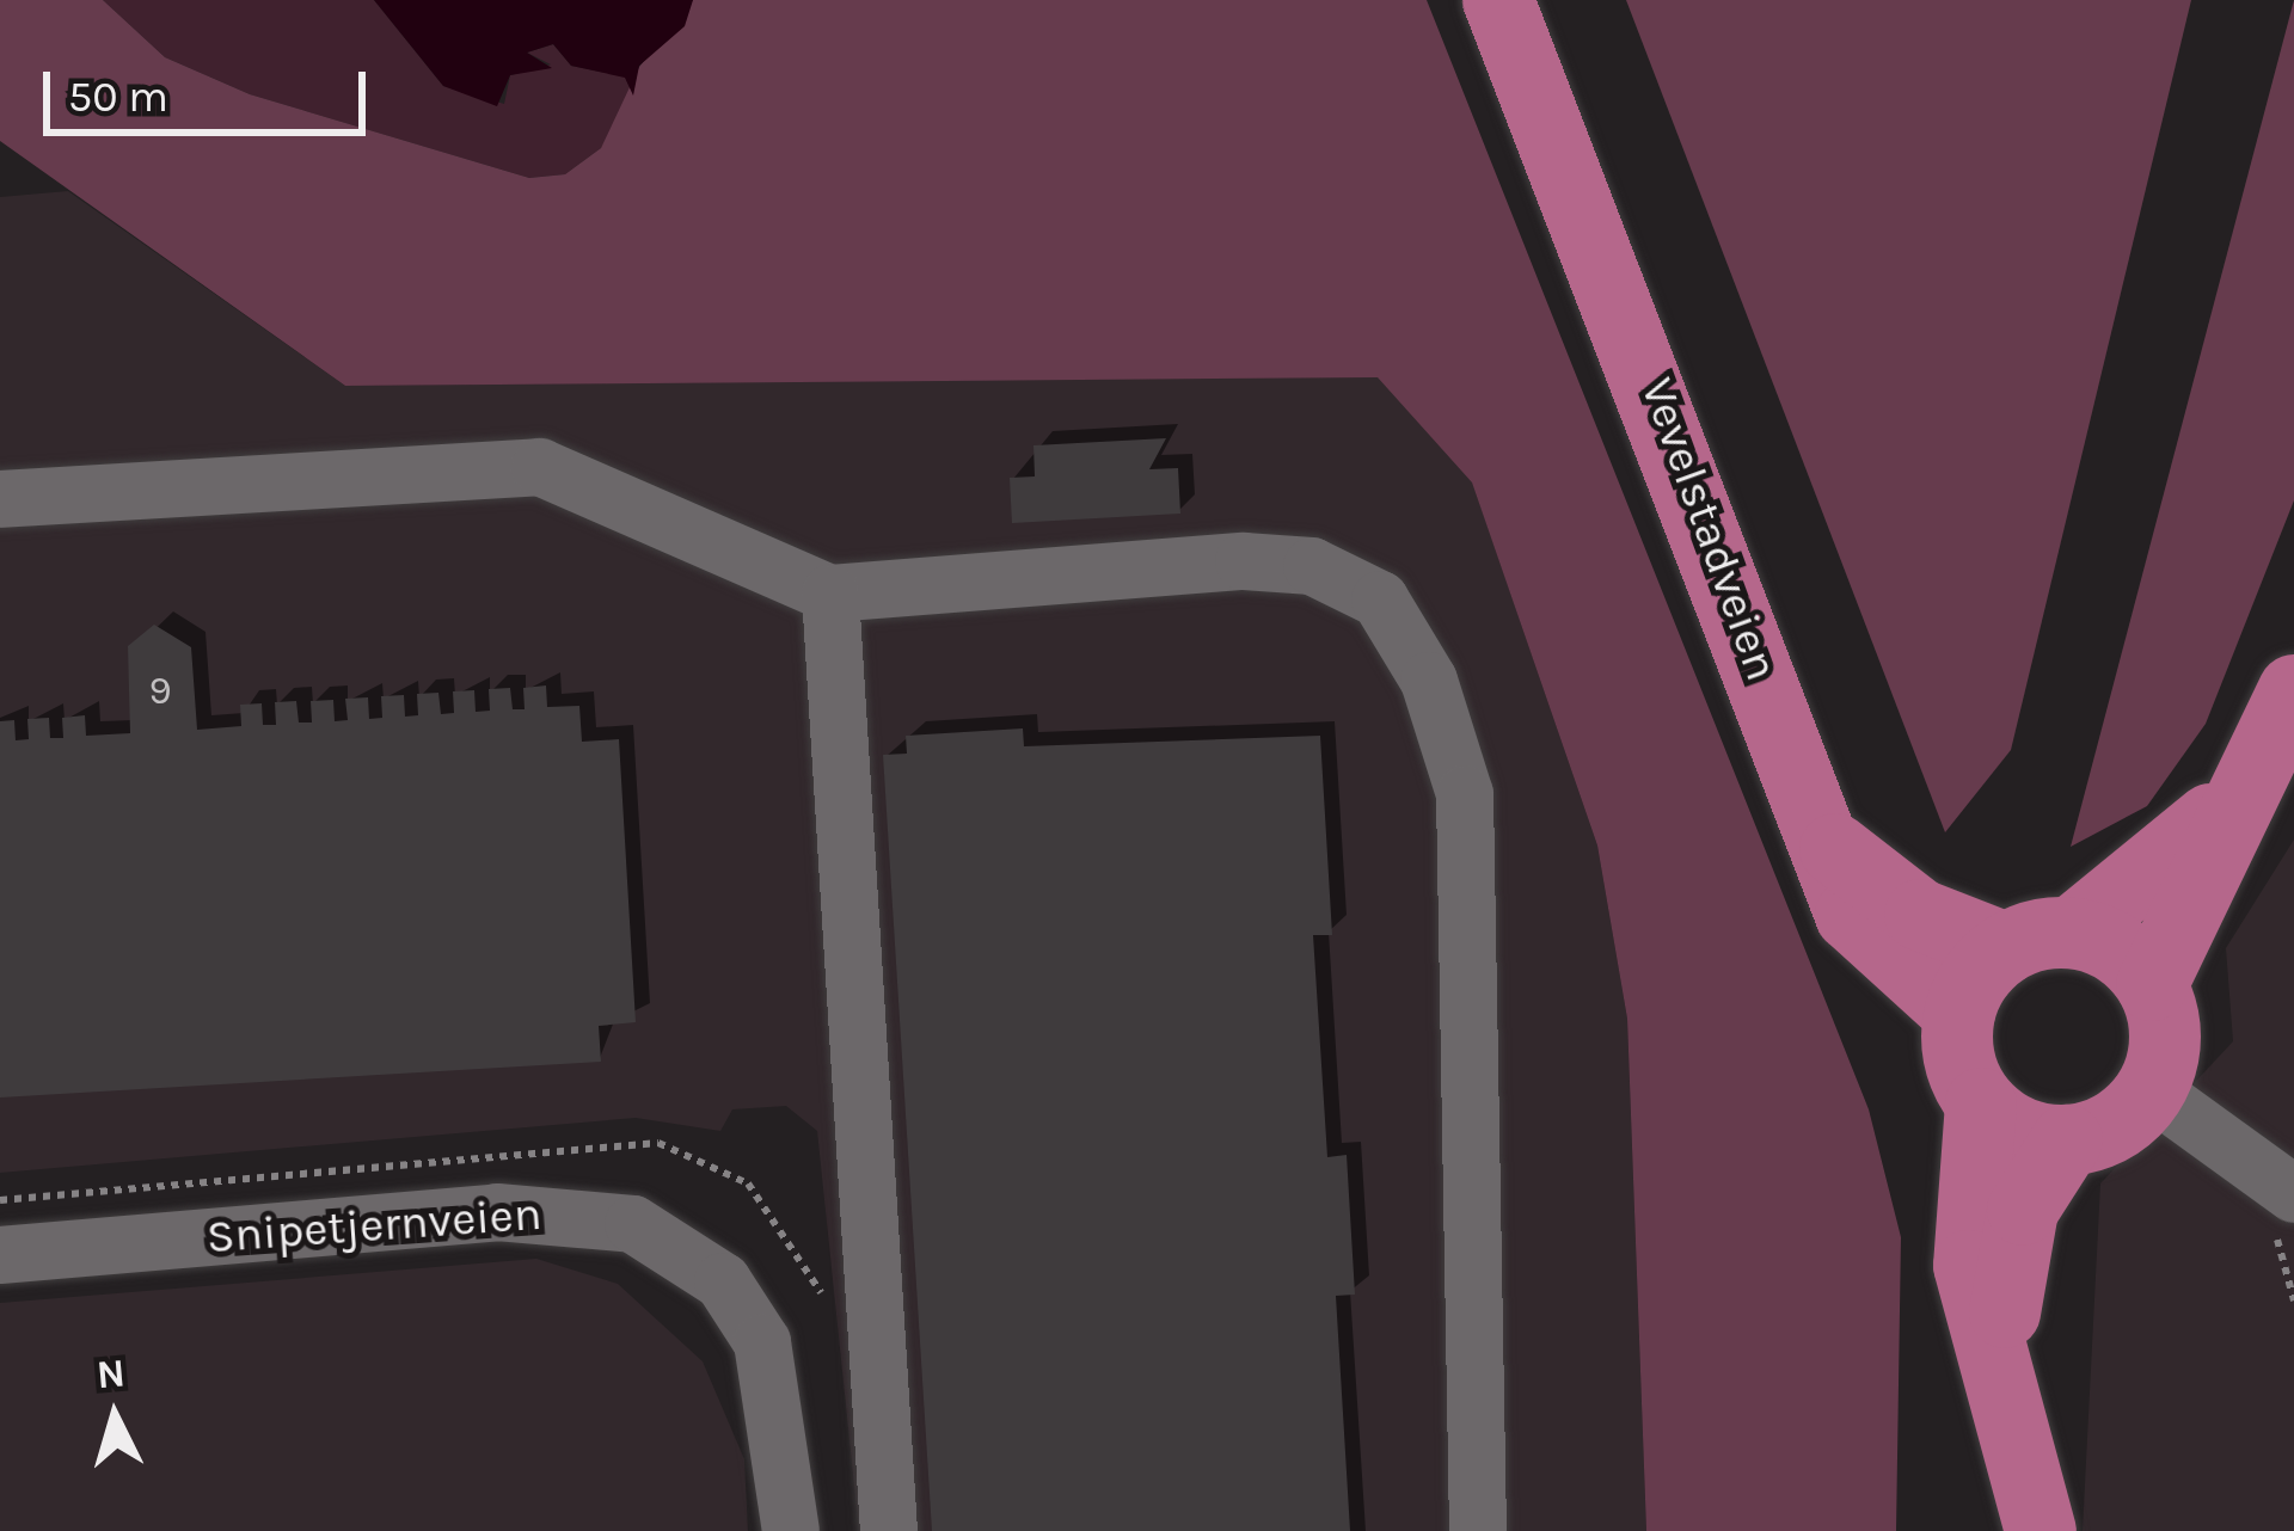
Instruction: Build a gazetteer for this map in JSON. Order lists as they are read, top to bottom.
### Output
{
  "streets": {
    "main road": ["Vevelstadveien"],
    "street": ["Snipetjernveien"]
  },
  "house_numbers": ["9"],
  "scale_bar": "50 m",
  "north": "top"
}
